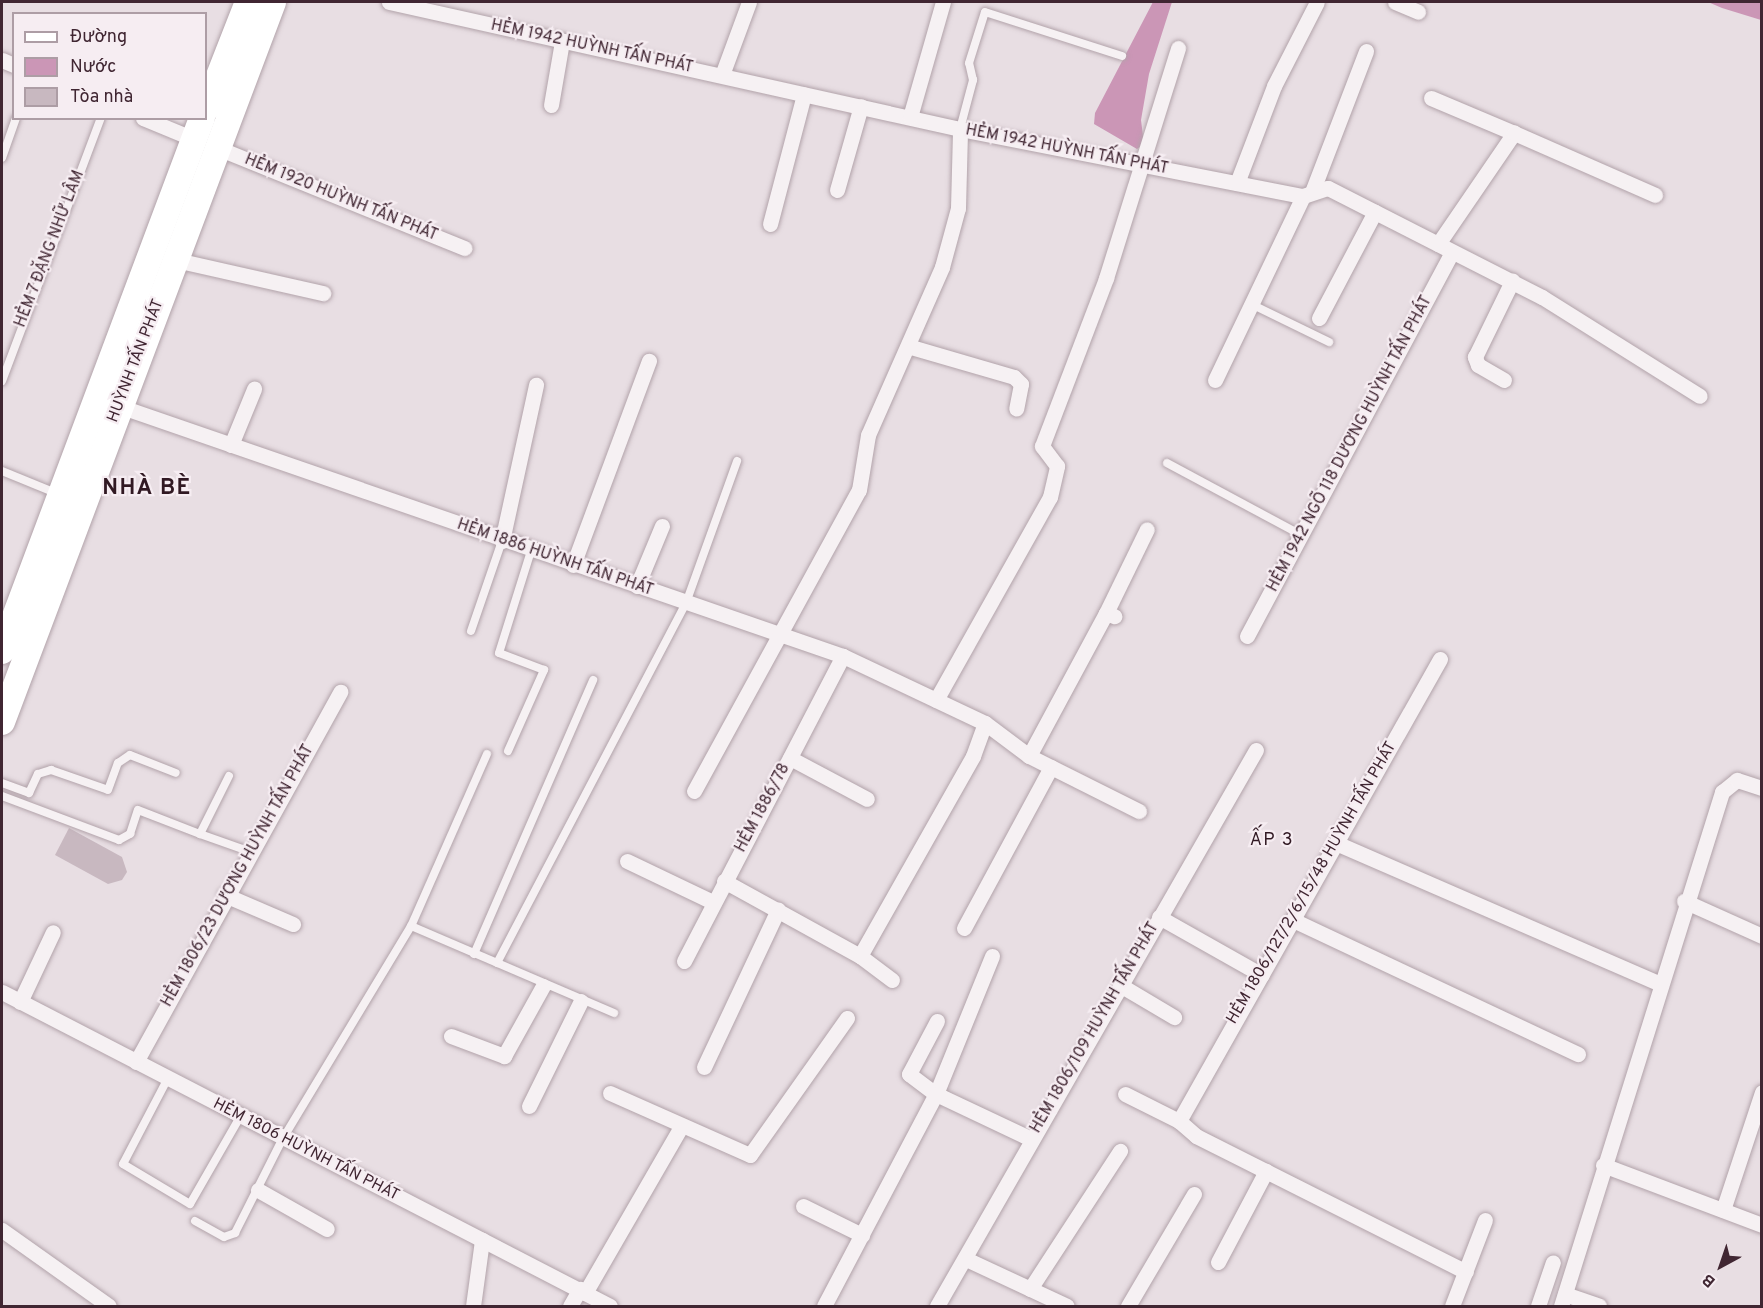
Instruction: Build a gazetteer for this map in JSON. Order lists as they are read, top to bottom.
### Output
{
  "streets": {
    "main road": ["HUỲNH TẤN PHÁT"],
    "street": [
      "HẺM 1942 HUỲNH TẤN PHÁT",
      "HẺM 1920 HUỲNH TẤN PHÁT",
      "HẺM 1942 NGÕ 118 DƯƠNG HUỲNH TẤN PHÁT",
      "HẺM 1886 HUỲNH TẤN PHÁT",
      "HẺM 1886/78",
      "HẺM 1806/23 DƯƠNG HUỲNH TẤN PHÁT",
      "HẺM 1806/127/2/6/15/48 HUỲNH TẤN PHÁT",
      "HẺM 1806/109 HUỲNH TẤN PHÁT",
      "HẺM 1806 HUỲNH TẤN PHÁT"
    ],
    "lane": ["HẺM 7 ĐẶNG NHỮ LÂM"]
  },
  "crossings": [
    ["HẺM 1942 HUỲNH TẤN PHÁT", "HẺM 1942 NGÕ 118 DƯƠNG HUỲNH TẤN PHÁT"],
    ["HẺM 1920 HUỲNH TẤN PHÁT", "HUỲNH TẤN PHÁT"],
    ["HUỲNH TẤN PHÁT", "HẺM 1886 HUỲNH TẤN PHÁT"],
    ["HẺM 1886 HUỲNH TẤN PHÁT", "HẺM 1886/78"],
    ["HẺM 1806/23 DƯƠNG HUỲNH TẤN PHÁT", "HẺM 1806 HUỲNH TẤN PHÁT"]
  ],
  "districts": ["NHÀ BÈ", "ẤP 3"],
  "legend": ["Đường", "Nước", "Tòa nhà"],
  "north": "bottom left"
}
